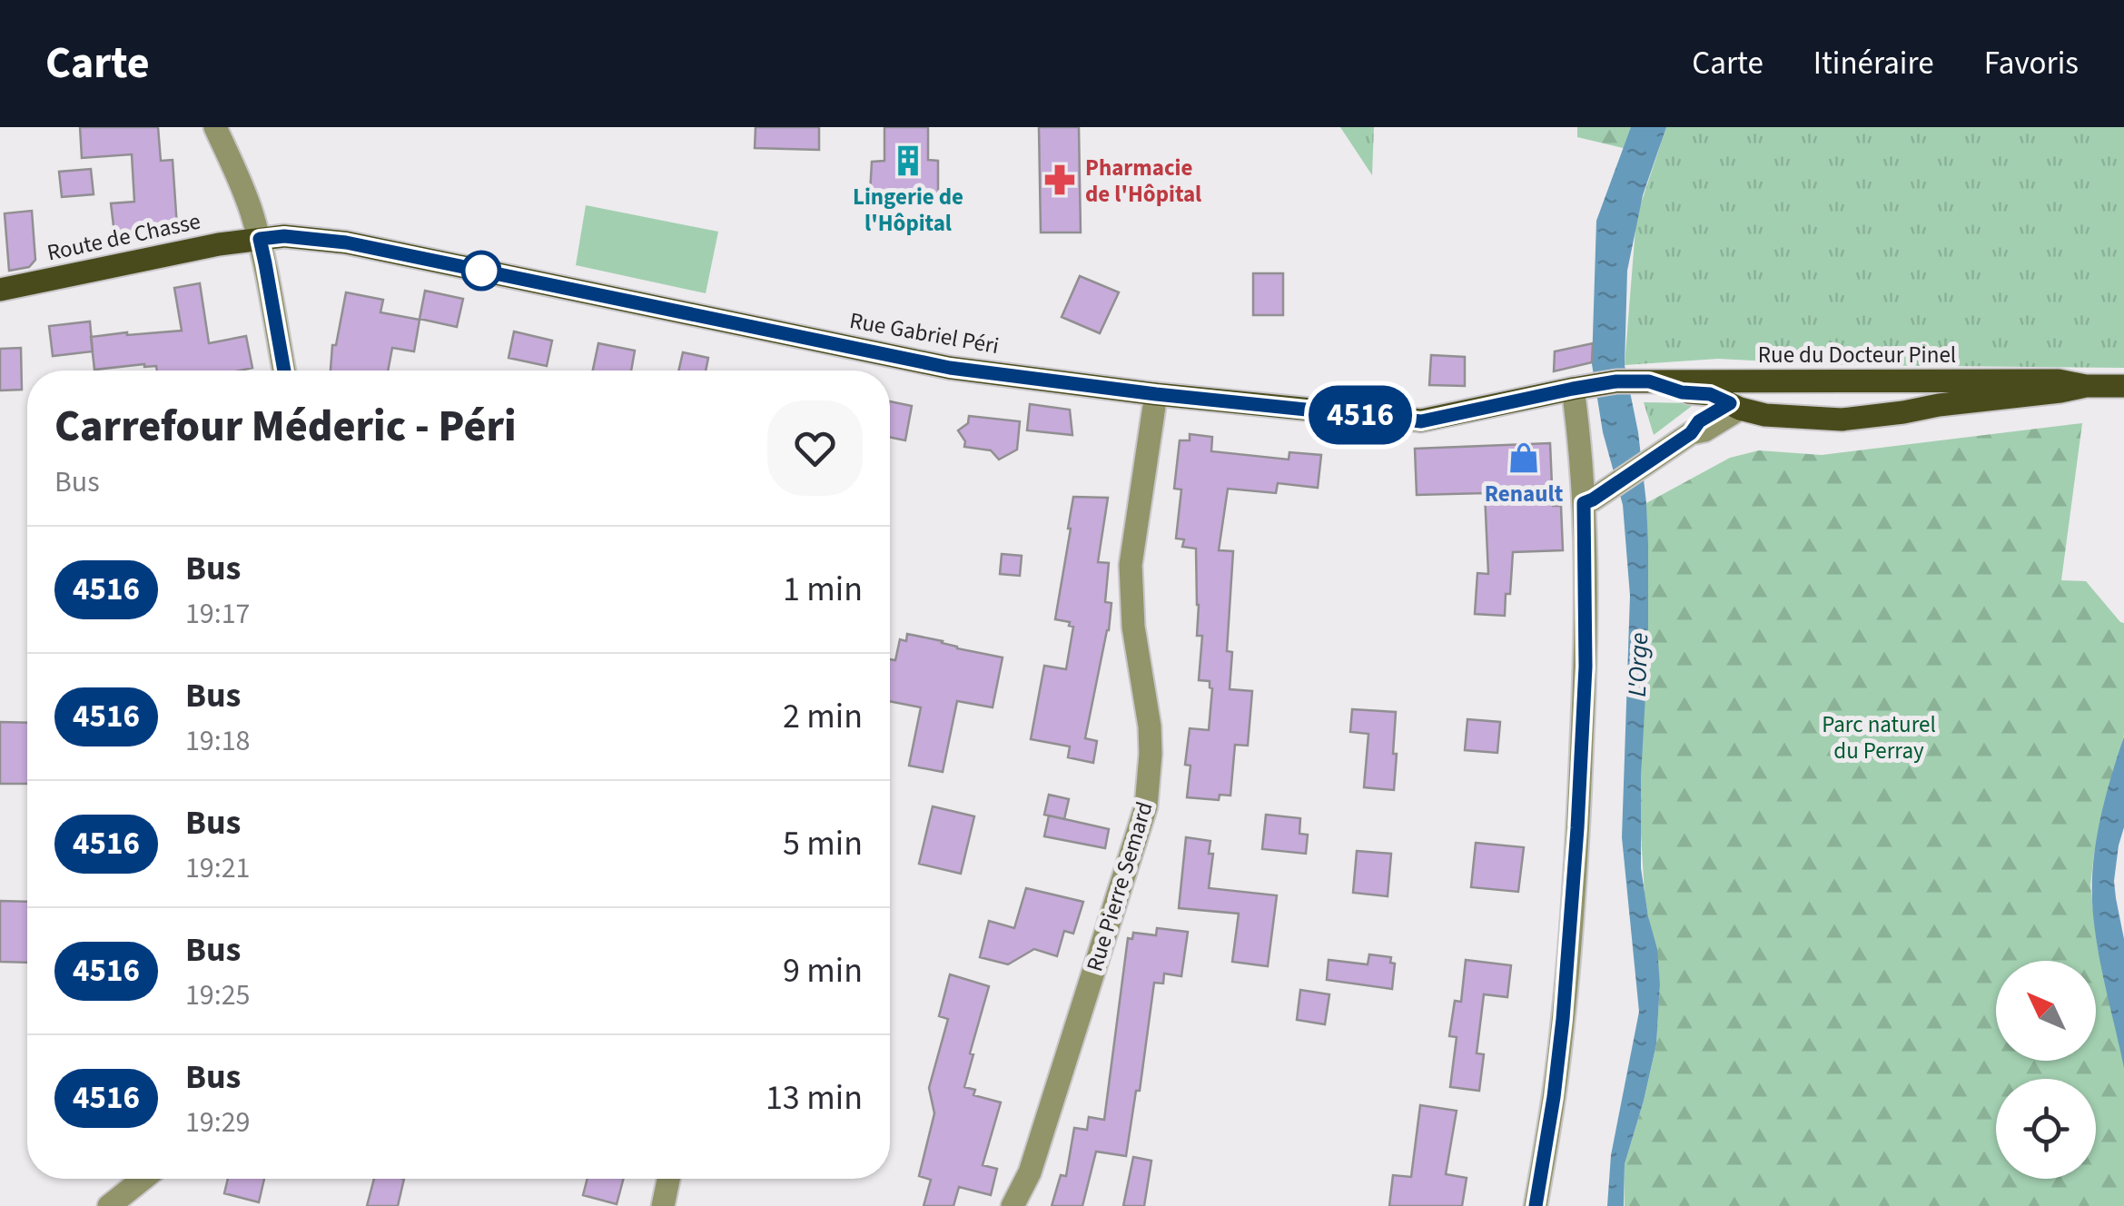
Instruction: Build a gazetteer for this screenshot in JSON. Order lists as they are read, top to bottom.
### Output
{
  "streets": {
    "main road": ["Route de Chasse", "Rue Gabriel Péri", "Rue du Docteur Pinel"],
    "street": ["Rue Pierre Semard"]
  },
  "crossings": [
    ["Route de Chasse", "Rue Gabriel Péri"],
    ["Rue Gabriel Péri", "Rue du Docteur Pinel"],
    ["Rue Gabriel Péri", "Rue Pierre Semard"]
  ],
  "water": ["L'Orge"],
  "parks": ["Parc naturel du Perray"],
  "places": {
    "building": ["Lingerie de l'Hôpital"],
    "pharmacy": ["Pharmacie de l'Hôpital"],
    "shop": ["Renault"]
  },
  "lines": ["bus line 4516"],
  "north": "top left",
  "page": {
    "header": "Carte",
    "nav": ["Carte", "Itinéraire", "Favoris"],
    "on_map": "4516",
    "heading": ["Carrefour Méderic - Péri", "Bus"],
    "list": [
      {
        "mark": "4516",
        "name": "Bus",
        "note": "19:17",
        "value": "1 min"
      },
      {
        "mark": "4516",
        "name": "Bus",
        "note": "19:18",
        "value": "2 min"
      },
      {
        "mark": "4516",
        "name": "Bus",
        "note": "19:21",
        "value": "5 min"
      },
      {
        "mark": "4516",
        "name": "Bus",
        "note": "19:25",
        "value": "9 min"
      },
      {
        "mark": "4516",
        "name": "Bus",
        "note": "19:29",
        "value": "13 min"
      }
    ]
  }
}
